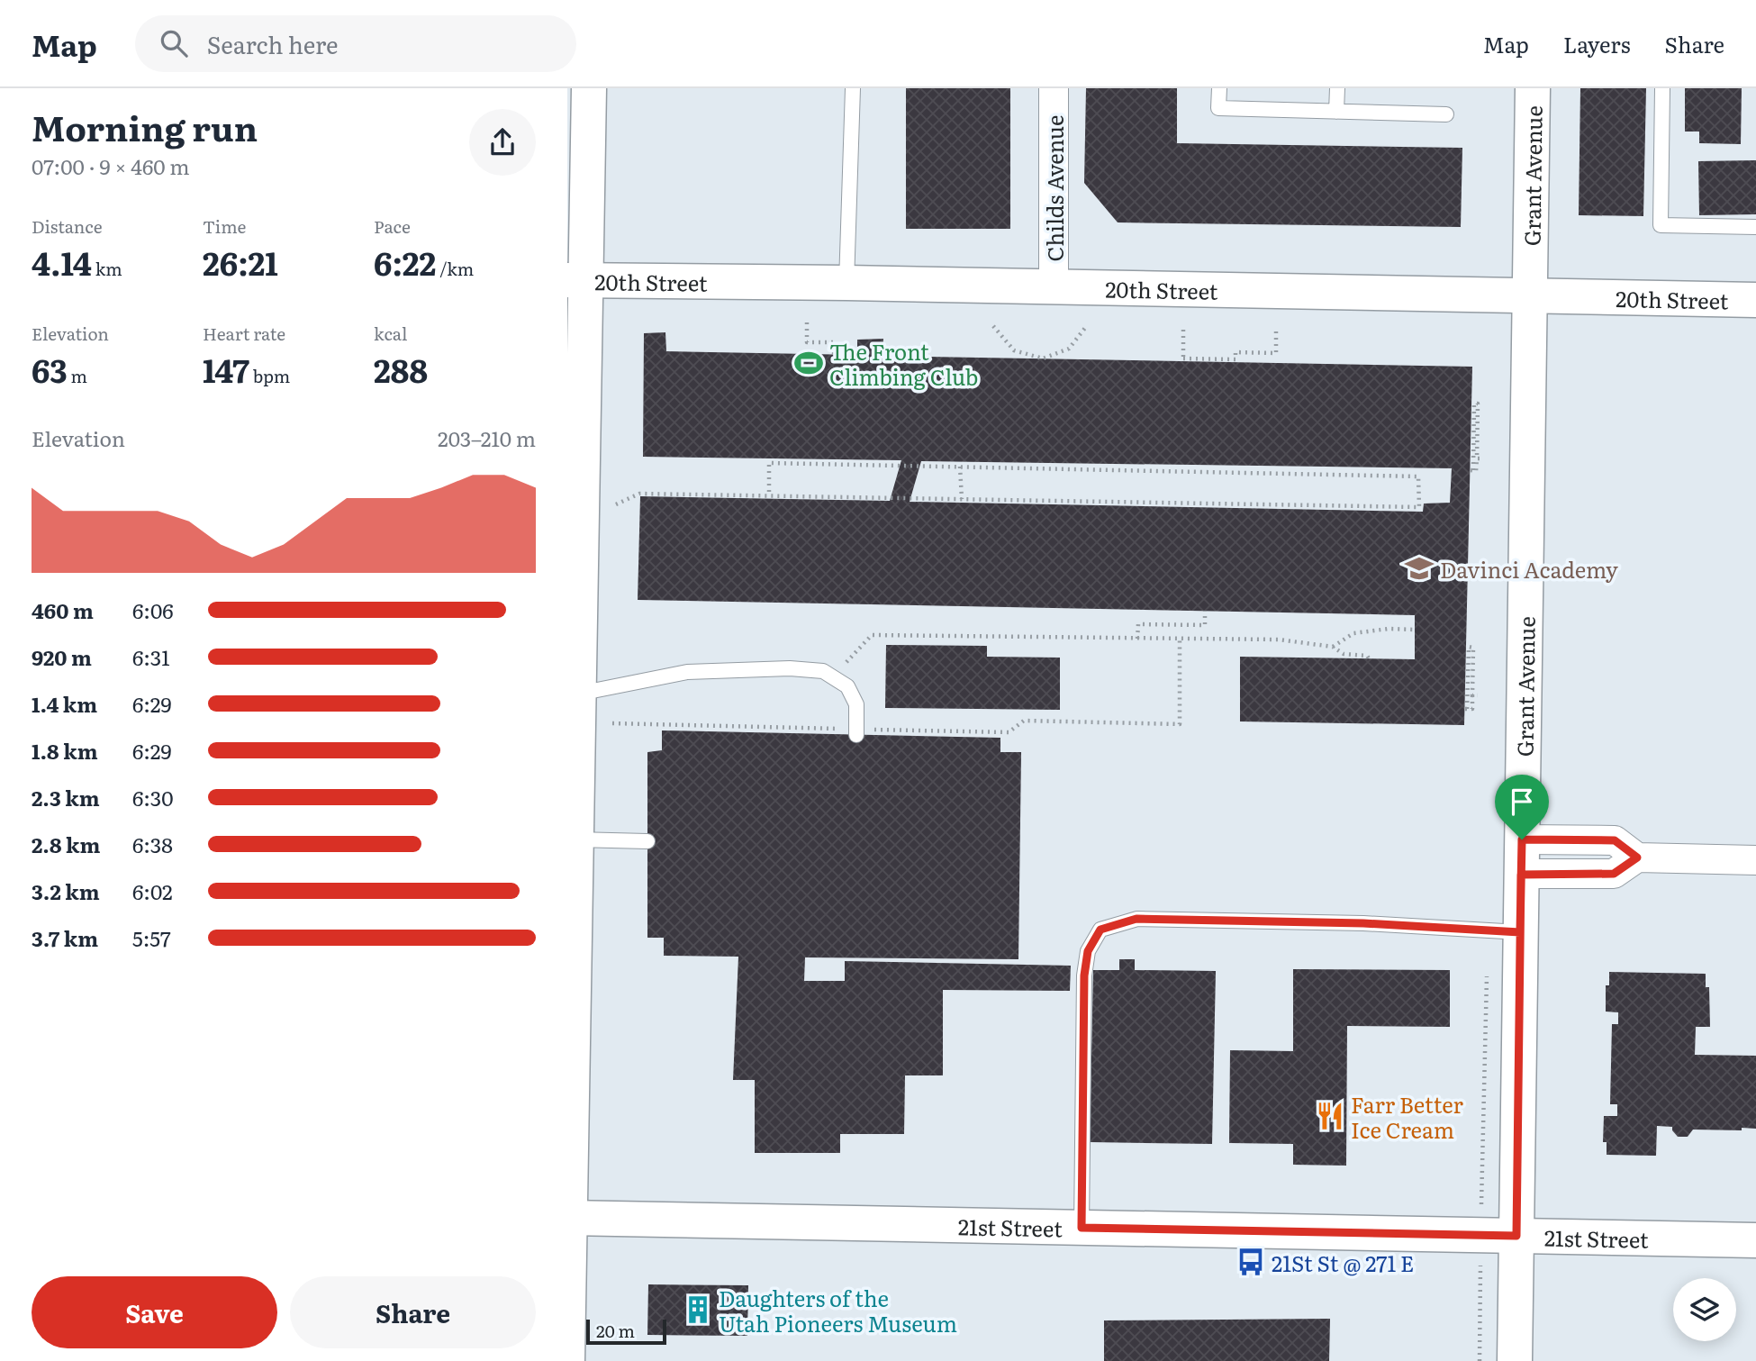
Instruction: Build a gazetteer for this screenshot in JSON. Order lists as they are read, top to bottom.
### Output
{
  "streets": {
    "street": [
      "Grant Avenue",
      "Childs Avenue",
      "20th Street",
      "21st Street"
    ]
  },
  "crossings": [
    ["Grant Avenue", "20th Street"],
    ["Grant Avenue", "21st Street"],
    ["Childs Avenue", "20th Street"]
  ],
  "places": {
    "sports": ["The Front Climbing Club"],
    "school or university": ["Davinci Academy"],
    "restaurant": ["Farr Better Ice Cream"],
    "bus stop": ["21St St @ 271 E"],
    "building": ["Daughters of the Utah Pioneers Museum"]
  },
  "scale_bar": "20 m",
  "page": {
    "header": "Map",
    "search": "Search here",
    "nav": ["Map", "Layers", "Share"],
    "heading": ["Morning run", "07:00 · 9 × 460 m"],
    "stats": [
      ["Distance", "4.14 km"],
      ["Time", "26:21"],
      ["Pace", "6:22 /km"],
      ["Elevation", "63 m"],
      ["Heart rate", "147 bpm"],
      ["kcal", "288"]
    ],
    "chart": ["Elevation", "203–210 m"],
    "list": [
      {
        "name": "460 m",
        "note": "6:06"
      },
      {
        "name": "920 m",
        "note": "6:31"
      },
      {
        "name": "1.4 km",
        "note": "6:29"
      },
      {
        "name": "1.8 km",
        "note": "6:29"
      },
      {
        "name": "2.3 km",
        "note": "6:30"
      },
      {
        "name": "2.8 km",
        "note": "6:38"
      },
      {
        "name": "3.2 km",
        "note": "6:02"
      },
      {
        "name": "3.7 km",
        "note": "5:57"
      }
    ],
    "buttons": ["Save", "Share"],
    "scale": "20 m"
  }
}
